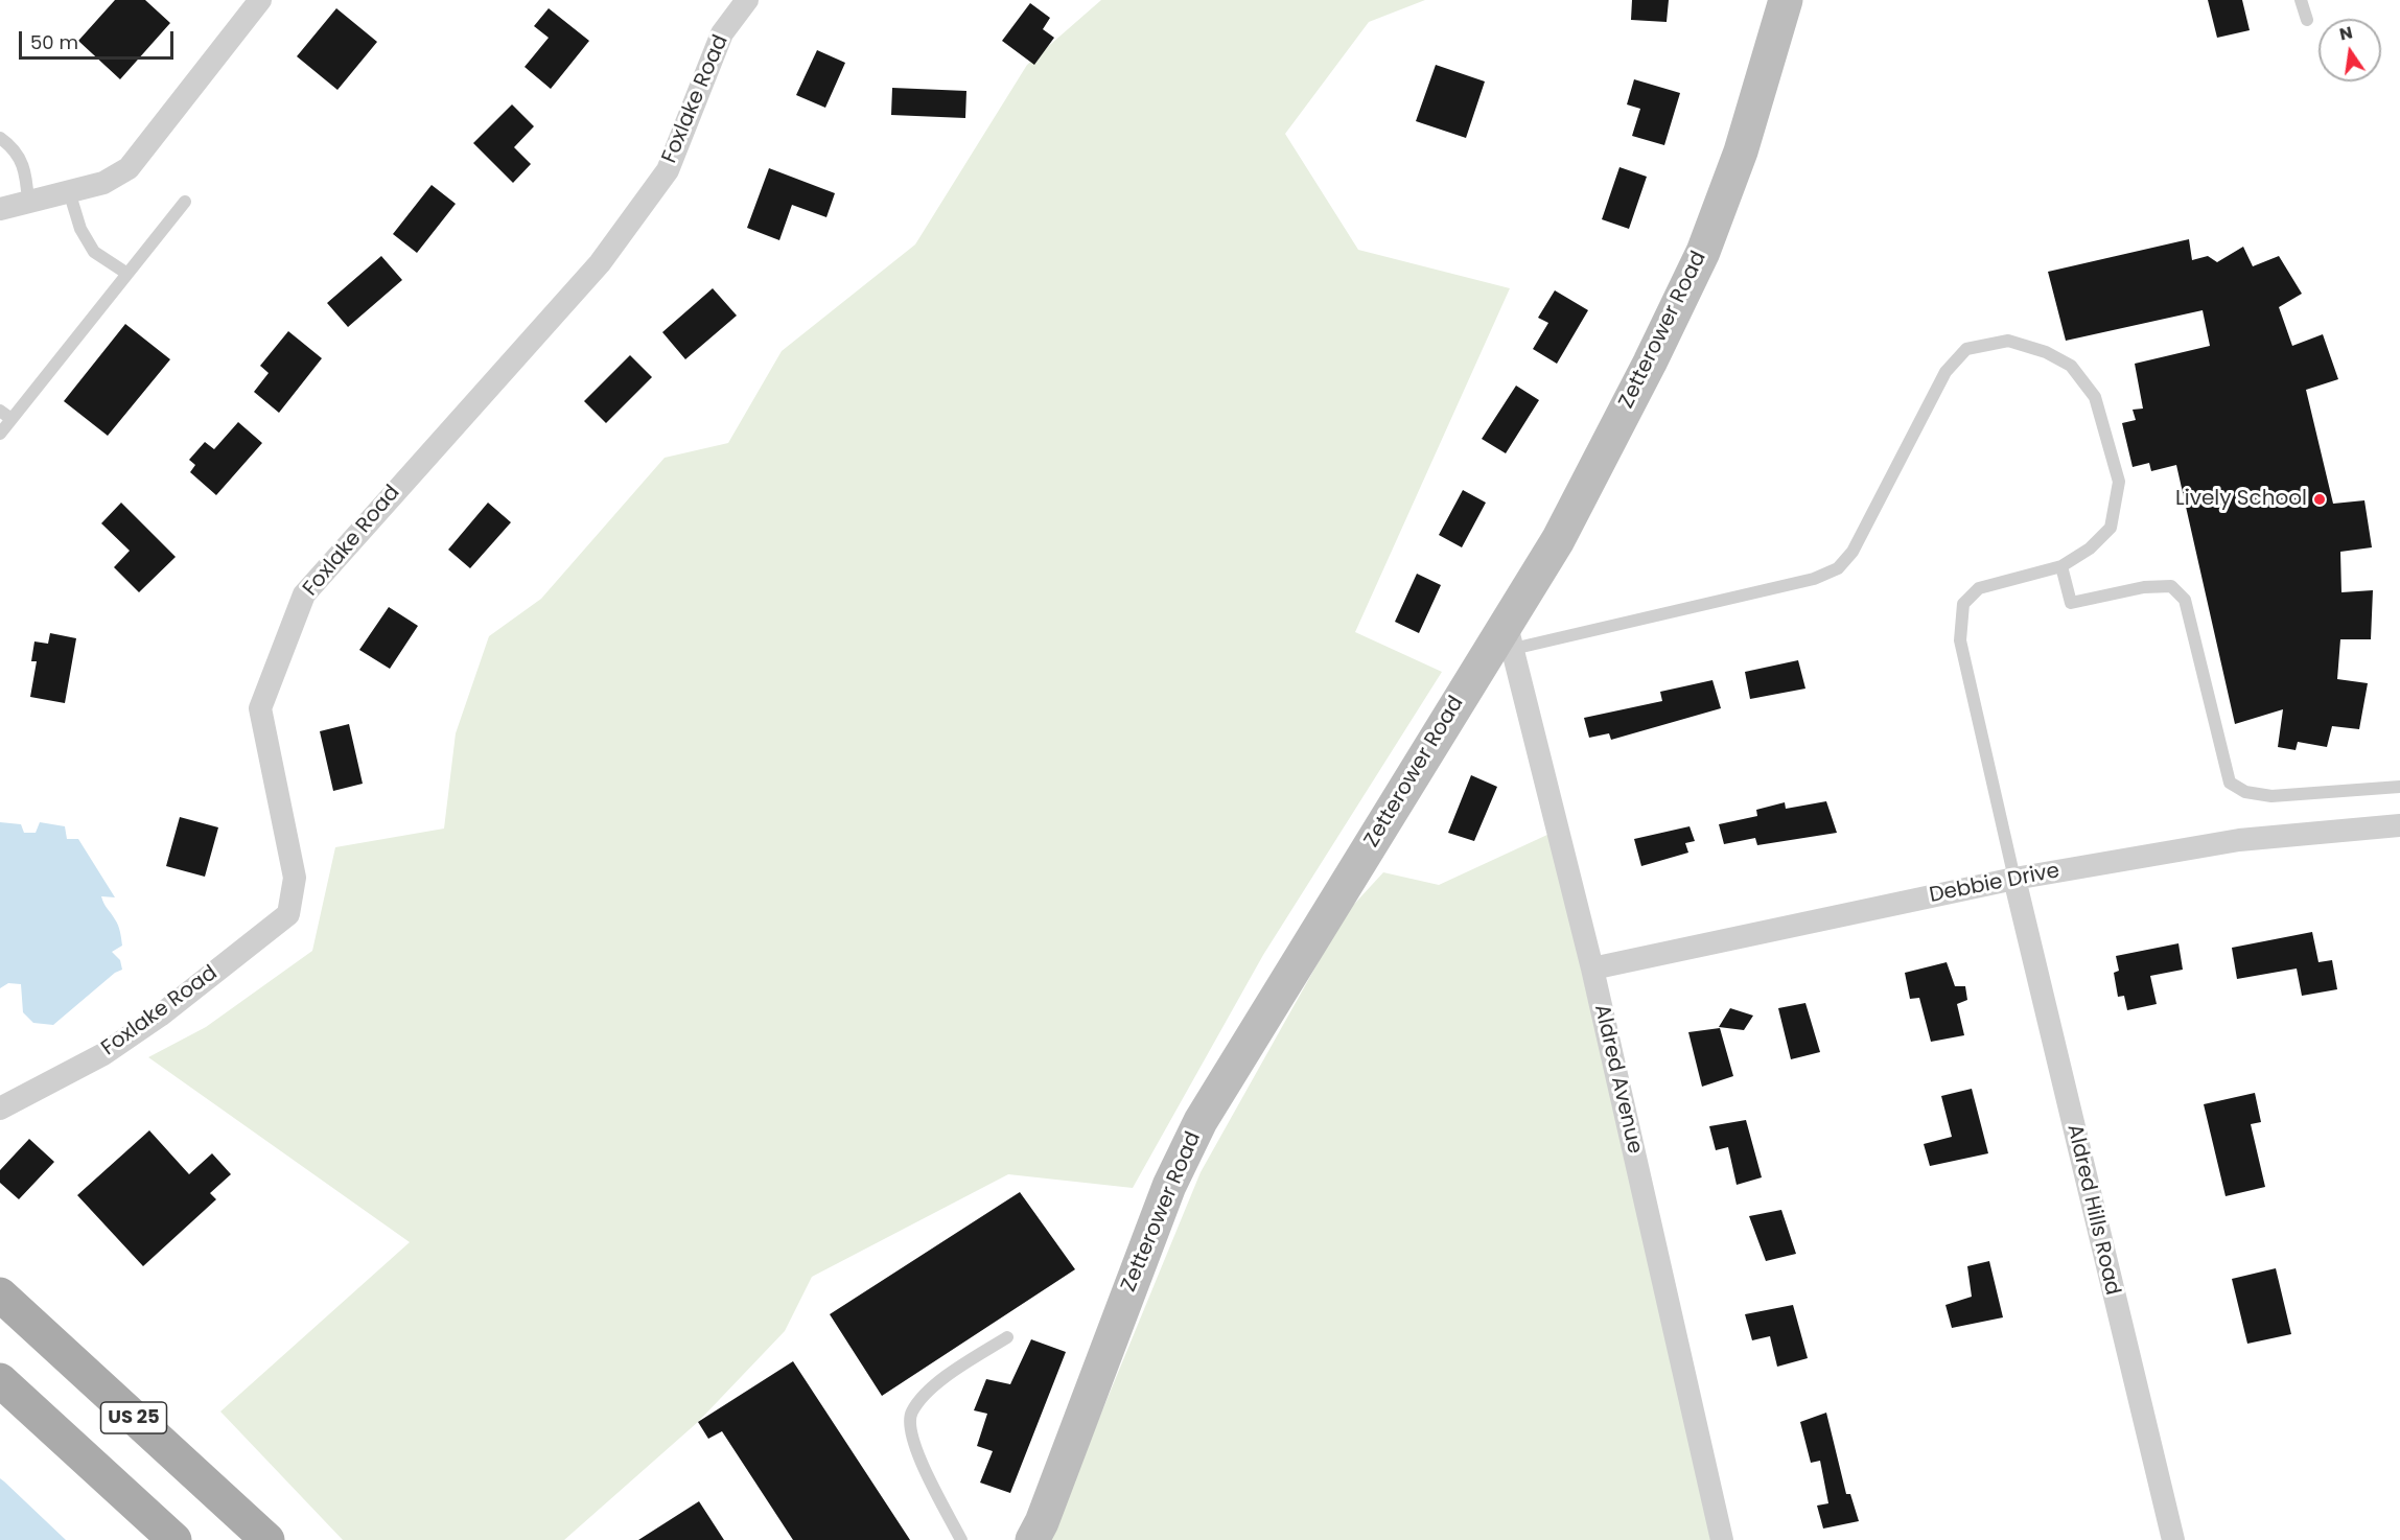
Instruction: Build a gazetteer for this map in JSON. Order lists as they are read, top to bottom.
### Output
{
  "streets": {
    "main road": ["US 25"],
    "street": [
      "Foxlake Road",
      "Zetterower Road",
      "Debbie Drive",
      "Aldred Avenue",
      "Aldred Hills Road"
    ]
  },
  "crossings": [
    ["Zetterower Road", "Aldred Avenue"],
    ["Debbie Drive", "Aldred Avenue"],
    ["Debbie Drive", "Aldred Hills Road"]
  ],
  "places": ["Lively School"],
  "scale_bar": "50 m",
  "north": "top"
}
